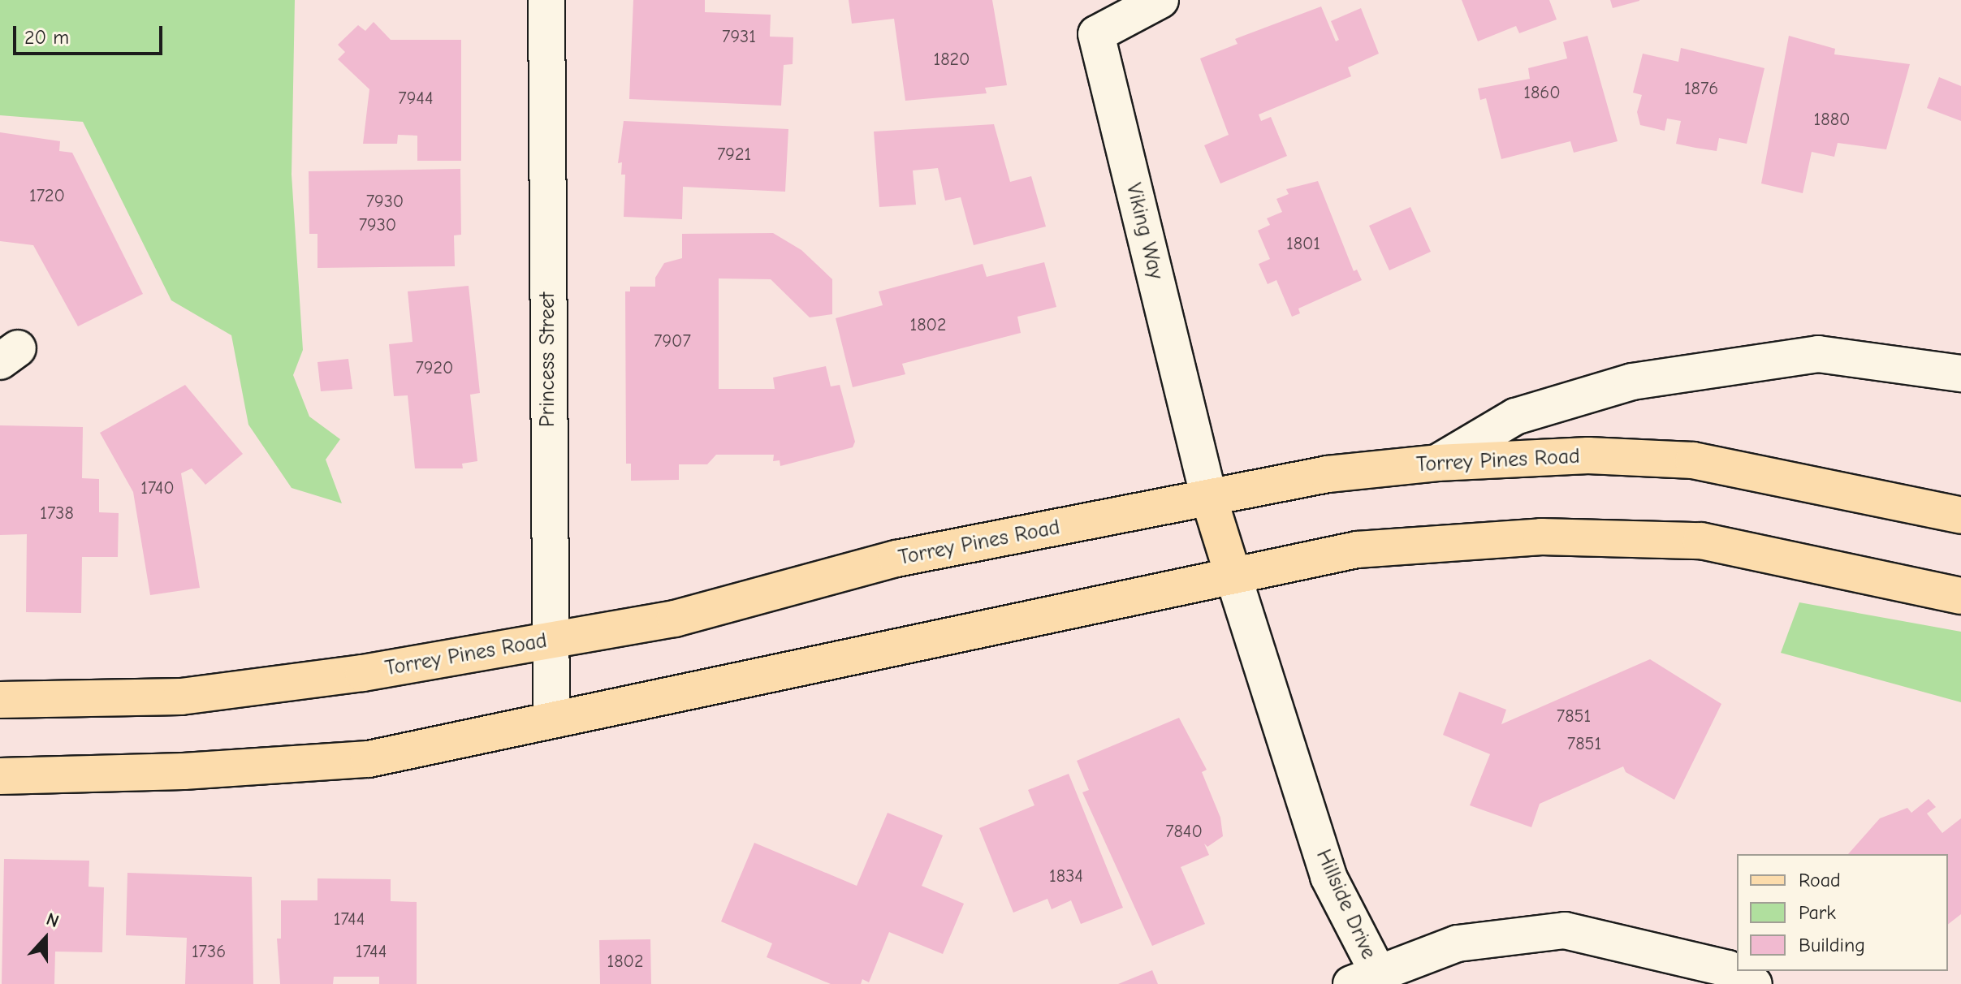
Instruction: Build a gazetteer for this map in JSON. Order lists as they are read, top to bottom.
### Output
{
  "streets": {
    "main road": ["Torrey Pines Road", "Hillside Drive"],
    "street": ["Viking Way", "Princess Street"]
  },
  "crossings": [
    ["Viking Way", "Torrey Pines Road"],
    ["Viking Way", "Hillside Drive"],
    ["Princess Street", "Torrey Pines Road"],
    ["Torrey Pines Road", "Hillside Drive"]
  ],
  "house_numbers": [
    "7931",
    "1820",
    "1876",
    "1860",
    "7944",
    "1880",
    "7921",
    "1720",
    "7930",
    "7930",
    "1801",
    "1802",
    "7907",
    "7920",
    "1740",
    "1738",
    "7851",
    "7851",
    "7840",
    "1834",
    "1744",
    "1736",
    "1744",
    "1802"
  ],
  "legend": ["Road", "Park", "Building"],
  "scale_bar": "20 m",
  "north": "top"
}
